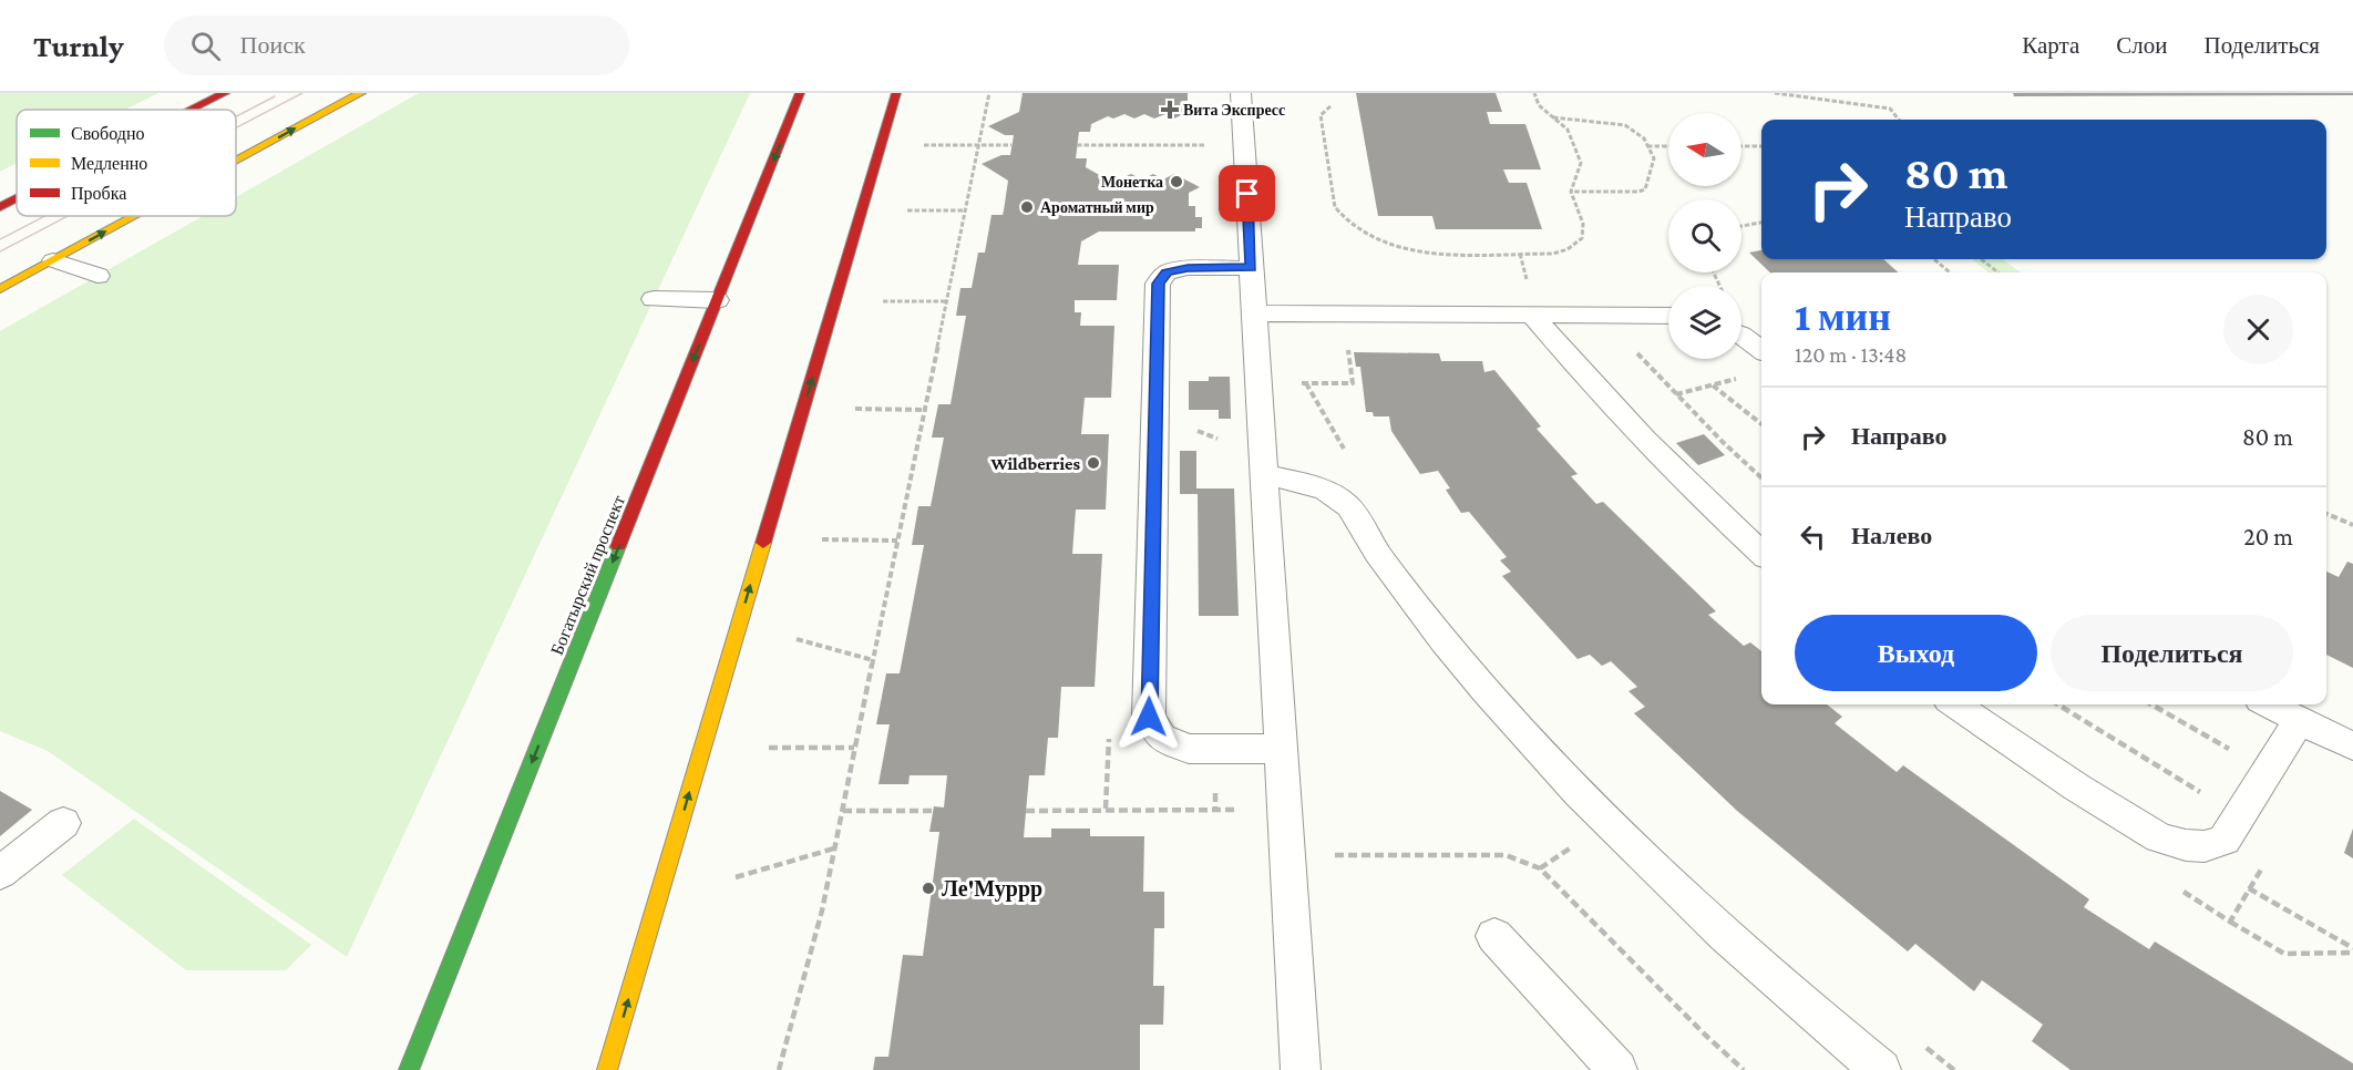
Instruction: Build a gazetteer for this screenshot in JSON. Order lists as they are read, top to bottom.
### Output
{
  "streets": {
    "main road": ["Богатырский проспект"]
  },
  "places": {
    "health": ["Вита Экспресс"],
    "other": [
      "Монетка",
      "Ароматный мир",
      "Wildberries",
      "Ле'Муррр"
    ]
  },
  "legend": ["Свободно", "Медленно", "Пробка"],
  "north": "left",
  "page": {
    "header": "Turnly",
    "search": "Поиск",
    "nav": ["Карта", "Слои", "Поделиться"],
    "turn": ["80 m", "Направо"],
    "heading": ["1 мин", "120 m · 13:48"],
    "list": [
      {
        "name": "Направо",
        "value": "80 m"
      },
      {
        "name": "Налево",
        "value": "20 m"
      }
    ],
    "buttons": ["Выход", "Поделиться"]
  }
}
